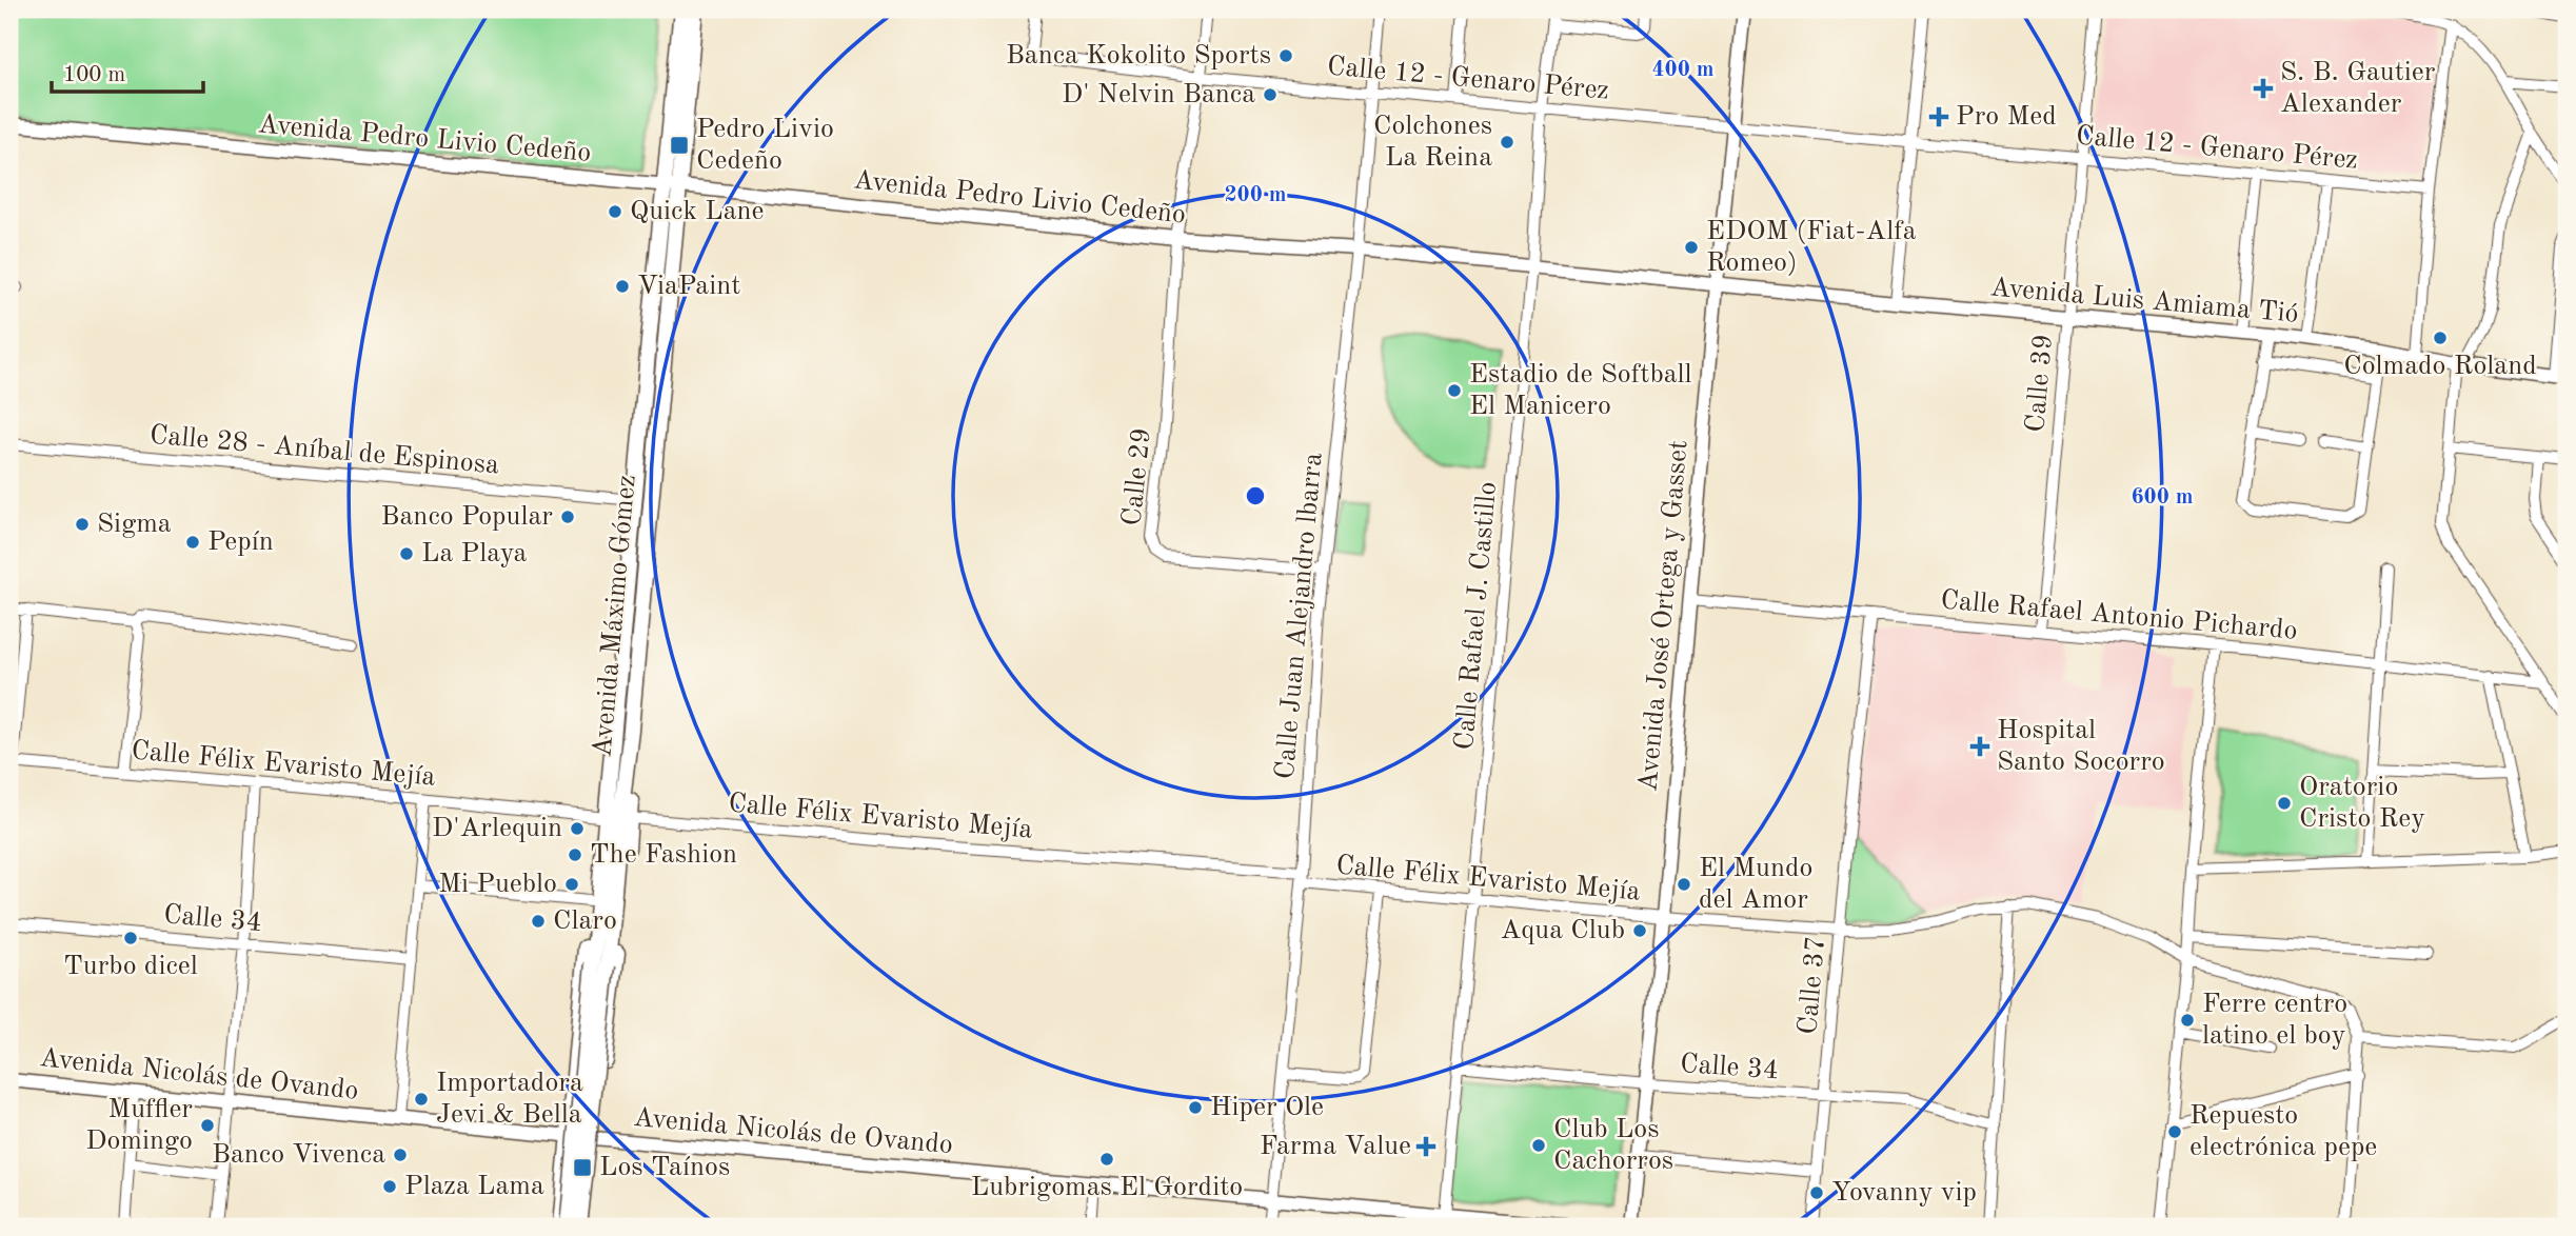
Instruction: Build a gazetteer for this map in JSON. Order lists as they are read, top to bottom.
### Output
{
  "streets": {
    "main road": [
      "Avenida Pedro Livio Cedeño",
      "Avenida Luis Amiama Tió",
      "Avenida Máximo Gómez",
      "Avenida José Ortega y Gasset",
      "Avenida Nicolás de Ovando"
    ],
    "street": [
      "Calle 12 - Genaro Pérez",
      "Calle 39",
      "Calle 28 - Aníbal de Espinosa",
      "Calle 29",
      "Calle Juan Alejandro lbarra",
      "Calle Rafael J. Castillo",
      "Calle Rafael Antonio Pichardo",
      "Calle Félix Evaristo Mejía",
      "Calle 34",
      "Calle 37"
    ]
  },
  "crossings": [
    ["Calle 12 - Genaro Pérez", "Calle 39"],
    ["Calle 12 - Genaro Pérez", "Calle Juan Alejandro lbarra"],
    ["Calle 12 - Genaro Pérez", "Calle Rafael J. Castillo"],
    ["Calle 12 - Genaro Pérez", "Avenida José Ortega y Gasset"],
    ["Avenida Pedro Livio Cedeño", "Avenida Luis Amiama Tió"],
    ["Avenida Pedro Livio Cedeño", "Calle 29"],
    ["Avenida Pedro Livio Cedeño", "Avenida Máximo Gómez"],
    ["Avenida Pedro Livio Cedeño", "Calle Juan Alejandro lbarra"],
    ["Avenida Pedro Livio Cedeño", "Calle Rafael J. Castillo"],
    ["Avenida Pedro Livio Cedeño", "Avenida José Ortega y Gasset"],
    ["Avenida Luis Amiama Tió", "Calle 39"],
    ["Avenida Luis Amiama Tió", "Avenida José Ortega y Gasset"],
    ["Calle 39", "Calle Rafael Antonio Pichardo"],
    ["Calle 28 - Aníbal de Espinosa", "Avenida Máximo Gómez"],
    ["Calle 29", "Calle Juan Alejandro lbarra"],
    ["Calle Juan Alejandro lbarra", "Calle Félix Evaristo Mejía"],
    ["Calle Juan Alejandro lbarra", "Avenida Nicolás de Ovando"],
    ["Calle Rafael J. Castillo", "Calle Félix Evaristo Mejía"],
    ["Calle Rafael J. Castillo", "Calle 34"],
    ["Calle Rafael J. Castillo", "Avenida Nicolás de Ovando"],
    ["Avenida José Ortega y Gasset", "Calle Rafael Antonio Pichardo"],
    ["Avenida José Ortega y Gasset", "Calle Félix Evaristo Mejía"],
    ["Avenida José Ortega y Gasset", "Calle 34"],
    ["Calle Rafael Antonio Pichardo", "Calle 37"],
    ["Calle Félix Evaristo Mejía", "Calle 37"],
    ["Calle 34", "Calle 37"]
  ],
  "places": {
    "other": [
      "Banca Kokolito Sports",
      "D' Nelvin Banca",
      "Colchones La Reina",
      "Quick Lane",
      "EDOM (Fiat-Alfa Romeo)",
      "ViaPaint",
      "Colmado Roland",
      "Estadio de Softball El Manicero",
      "Banco Popular",
      "Sigma",
      "Pepín",
      "La Playa",
      "Oratorio Cristo Rey",
      "D'Arlequin",
      "The Fashion",
      "Mi Pueblo",
      "El Mundo del Amor",
      "Claro",
      "Aqua Club",
      "Turbo dicel",
      "Ferre centro latino el boy",
      "Importadora Jevi & Bella",
      "Hiper Ole",
      "Muffler Domingo",
      "Repuesto electrónica pepe",
      "Club Los Cachorros",
      "Banco Vivenca",
      "Lubrigomas El Gordito",
      "Plaza Lama",
      "Yovanny vip"
    ],
    "health": [
      "S. B. Gautier Alexander",
      "Pro Med",
      "Hospital Santo Socorro",
      "Farma Value"
    ],
    "transit": ["Pedro Livio Cedeño", "Los Taínos"]
  },
  "scale_bar": "100 m",
  "rings": ["400 m", "200 m", "600 m"]
}
